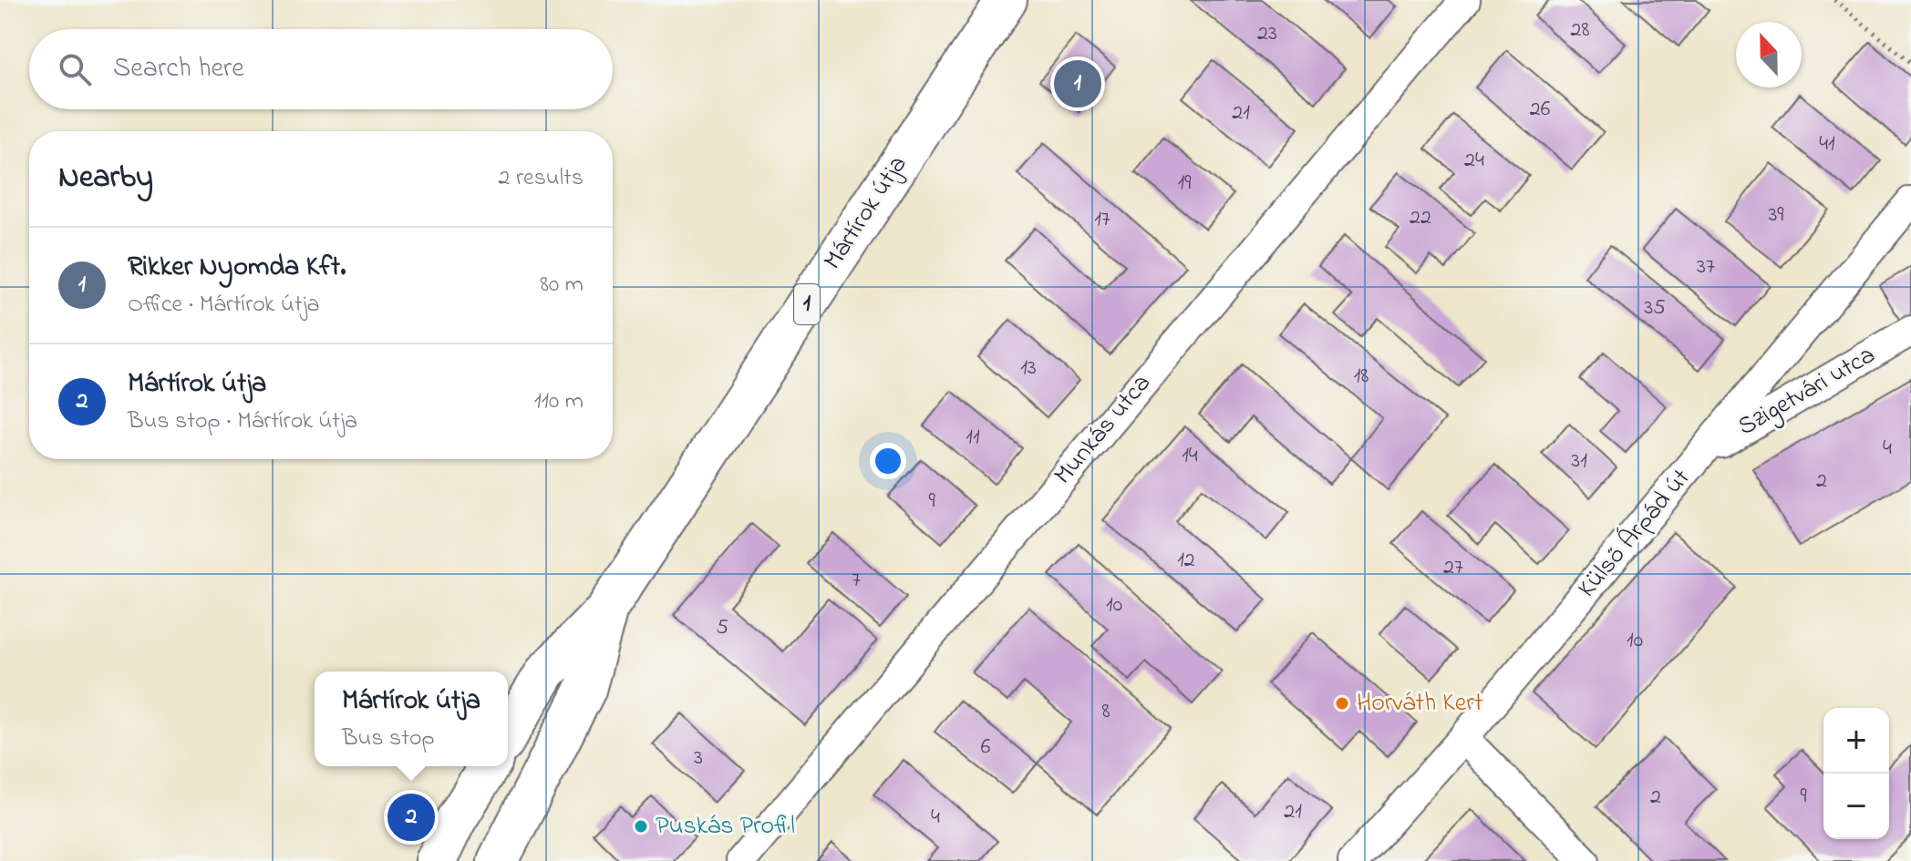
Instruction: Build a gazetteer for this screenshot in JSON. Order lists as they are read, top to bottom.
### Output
{
  "streets": {
    "main road": ["Mártírok útja", "1"],
    "street": ["Szigetvári utca", "Munkás utca", "Külső Árpád út"]
  },
  "crossings": [
    ["Szigetvári utca", "Külső Árpád út"]
  ],
  "places": ["Horváth Kert", "Puskás Profil"],
  "house_numbers": [
    "28",
    "23",
    "26",
    "21",
    "41",
    "24",
    "19",
    "39",
    "22",
    "17",
    "37",
    "35",
    "13",
    "18",
    "11",
    "4",
    "14",
    "31",
    "2",
    "9",
    "12",
    "27",
    "7",
    "10",
    "5",
    "10",
    "8",
    "6",
    "3",
    "9",
    "2",
    "21",
    "4"
  ],
  "north": "top",
  "page": {
    "search": "Search here",
    "pins": ["1", "2"],
    "heading": ["Nearby", "2 results"],
    "list": [
      {
        "mark": "1",
        "name": "Rikker Nyomda Kft.",
        "note": "Office · Mártírok útja",
        "value": "80 m"
      },
      {
        "mark": "2",
        "name": "Mártírok útja",
        "note": "Bus stop · Mártírok útja",
        "value": "110 m"
      }
    ],
    "popup": ["Mártírok útja", "Bus stop"],
    "map_buttons": ["+", "−"]
  }
}
